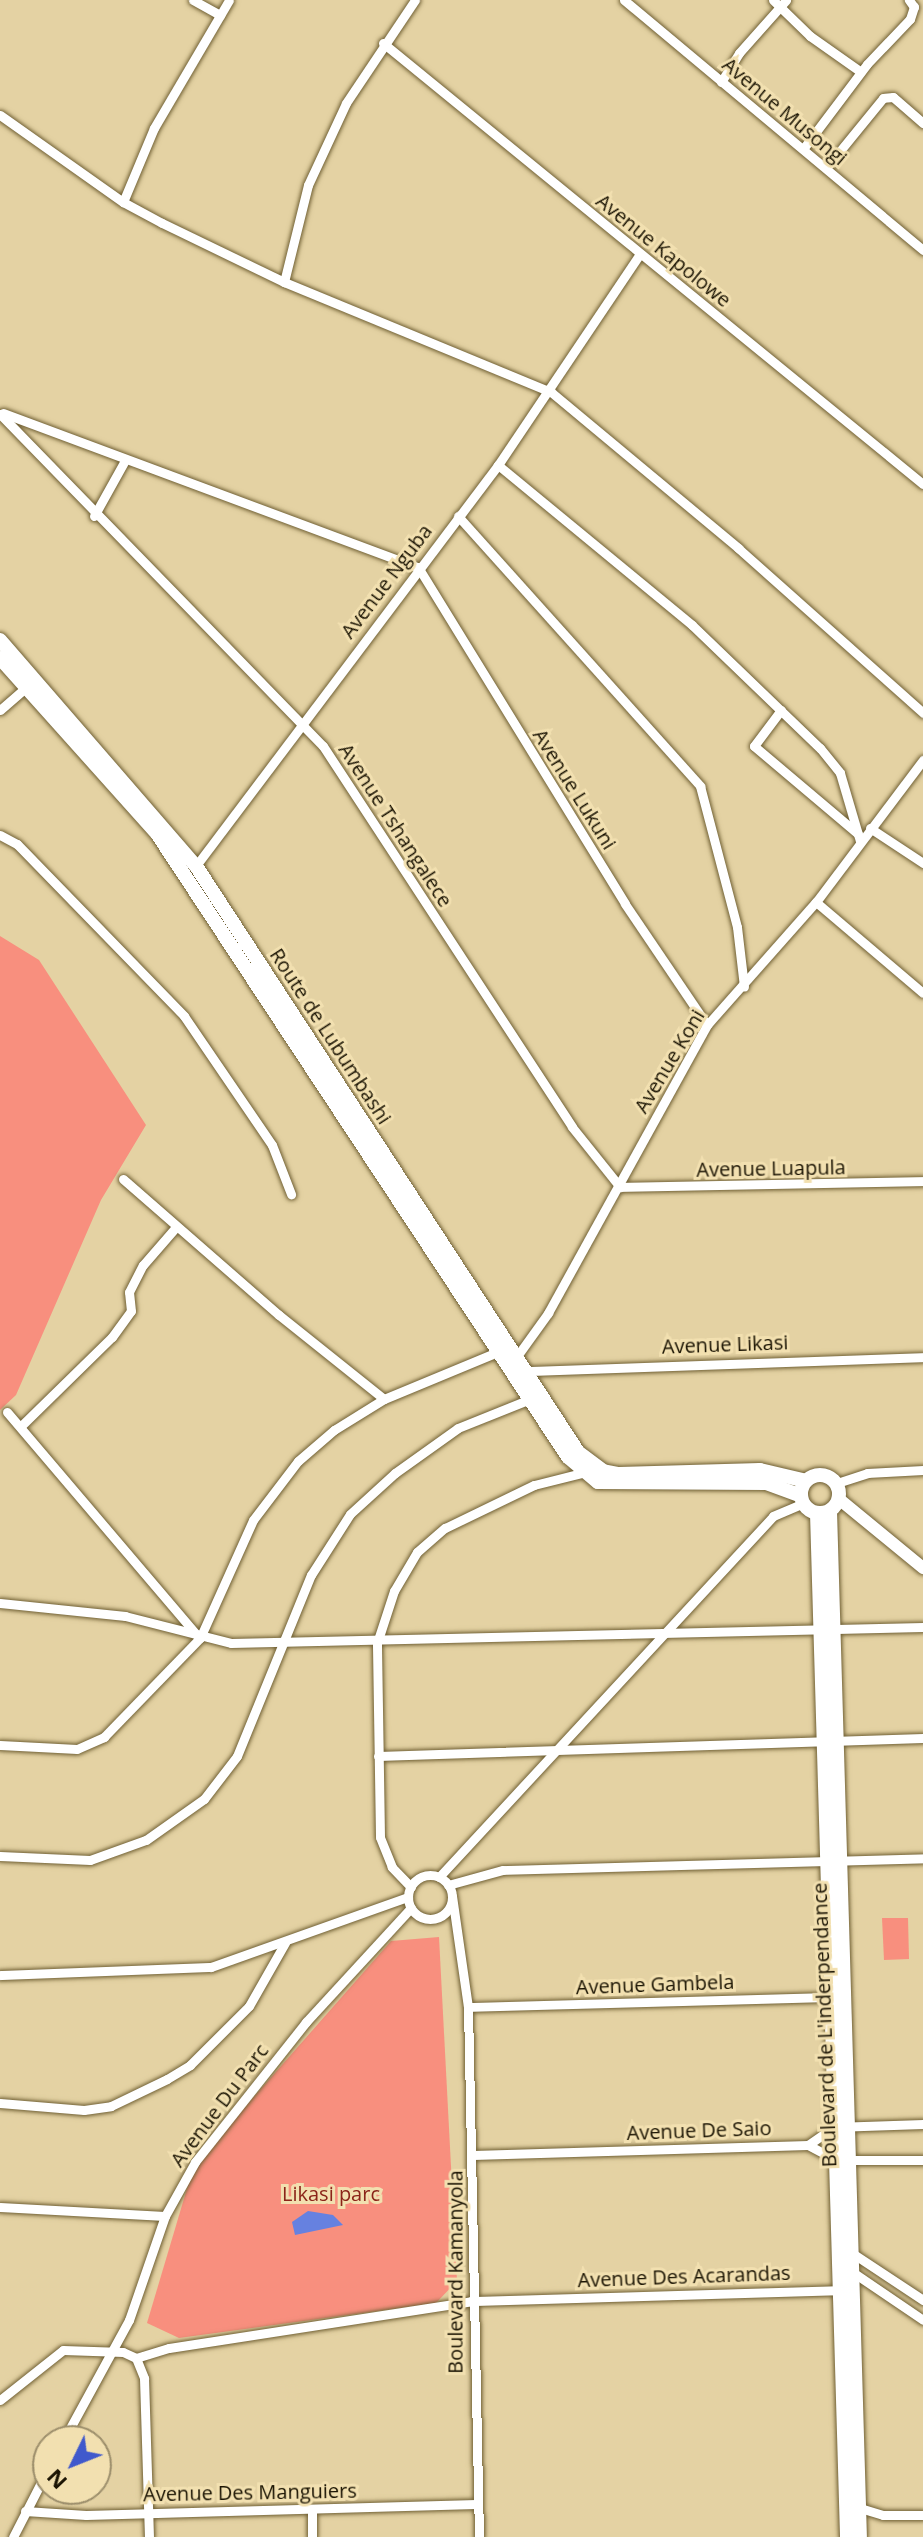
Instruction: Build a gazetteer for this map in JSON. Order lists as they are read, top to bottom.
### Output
{
  "streets": {
    "highway": ["Route de Lubumbashi", "Boulevard de L'inderpendance"],
    "street": [
      "Avenue Musongi",
      "Avenue Kapolowe",
      "Avenue Nguba",
      "Avenue Lukuni",
      "Avenue Tshangalece",
      "Avenue Koni",
      "Avenue Luapula",
      "Avenue Likasi",
      "Avenue Gambela",
      "Avenue Du Parc",
      "Avenue De Saio",
      "Boulevard Kamanyola",
      "Avenue Des Acarandas",
      "Avenue Des Manguiers"
    ]
  },
  "crossings": [
    ["Avenue Kapolowe", "Avenue Nguba"],
    ["Avenue Nguba", "Avenue Lukuni"],
    ["Avenue Nguba", "Avenue Tshangalece"],
    ["Avenue Nguba", "Route de Lubumbashi"],
    ["Avenue Lukuni", "Avenue Koni"],
    ["Avenue Tshangalece", "Avenue Koni"],
    ["Avenue Tshangalece", "Avenue Luapula"],
    ["Route de Lubumbashi", "Avenue Koni"],
    ["Route de Lubumbashi", "Avenue Likasi"],
    ["Avenue Koni", "Avenue Luapula"],
    ["Avenue Gambela", "Boulevard de L'inderpendance"],
    ["Avenue Gambela", "Boulevard Kamanyola"],
    ["Boulevard de L'inderpendance", "Avenue De Saio"],
    ["Boulevard de L'inderpendance", "Avenue Des Acarandas"],
    ["Avenue Du Parc", "Boulevard Kamanyola"],
    ["Avenue De Saio", "Boulevard Kamanyola"],
    ["Boulevard Kamanyola", "Avenue Des Acarandas"],
    ["Boulevard Kamanyola", "Avenue Des Manguiers"]
  ],
  "parks": ["Likasi parc"],
  "north": "bottom left"
}
